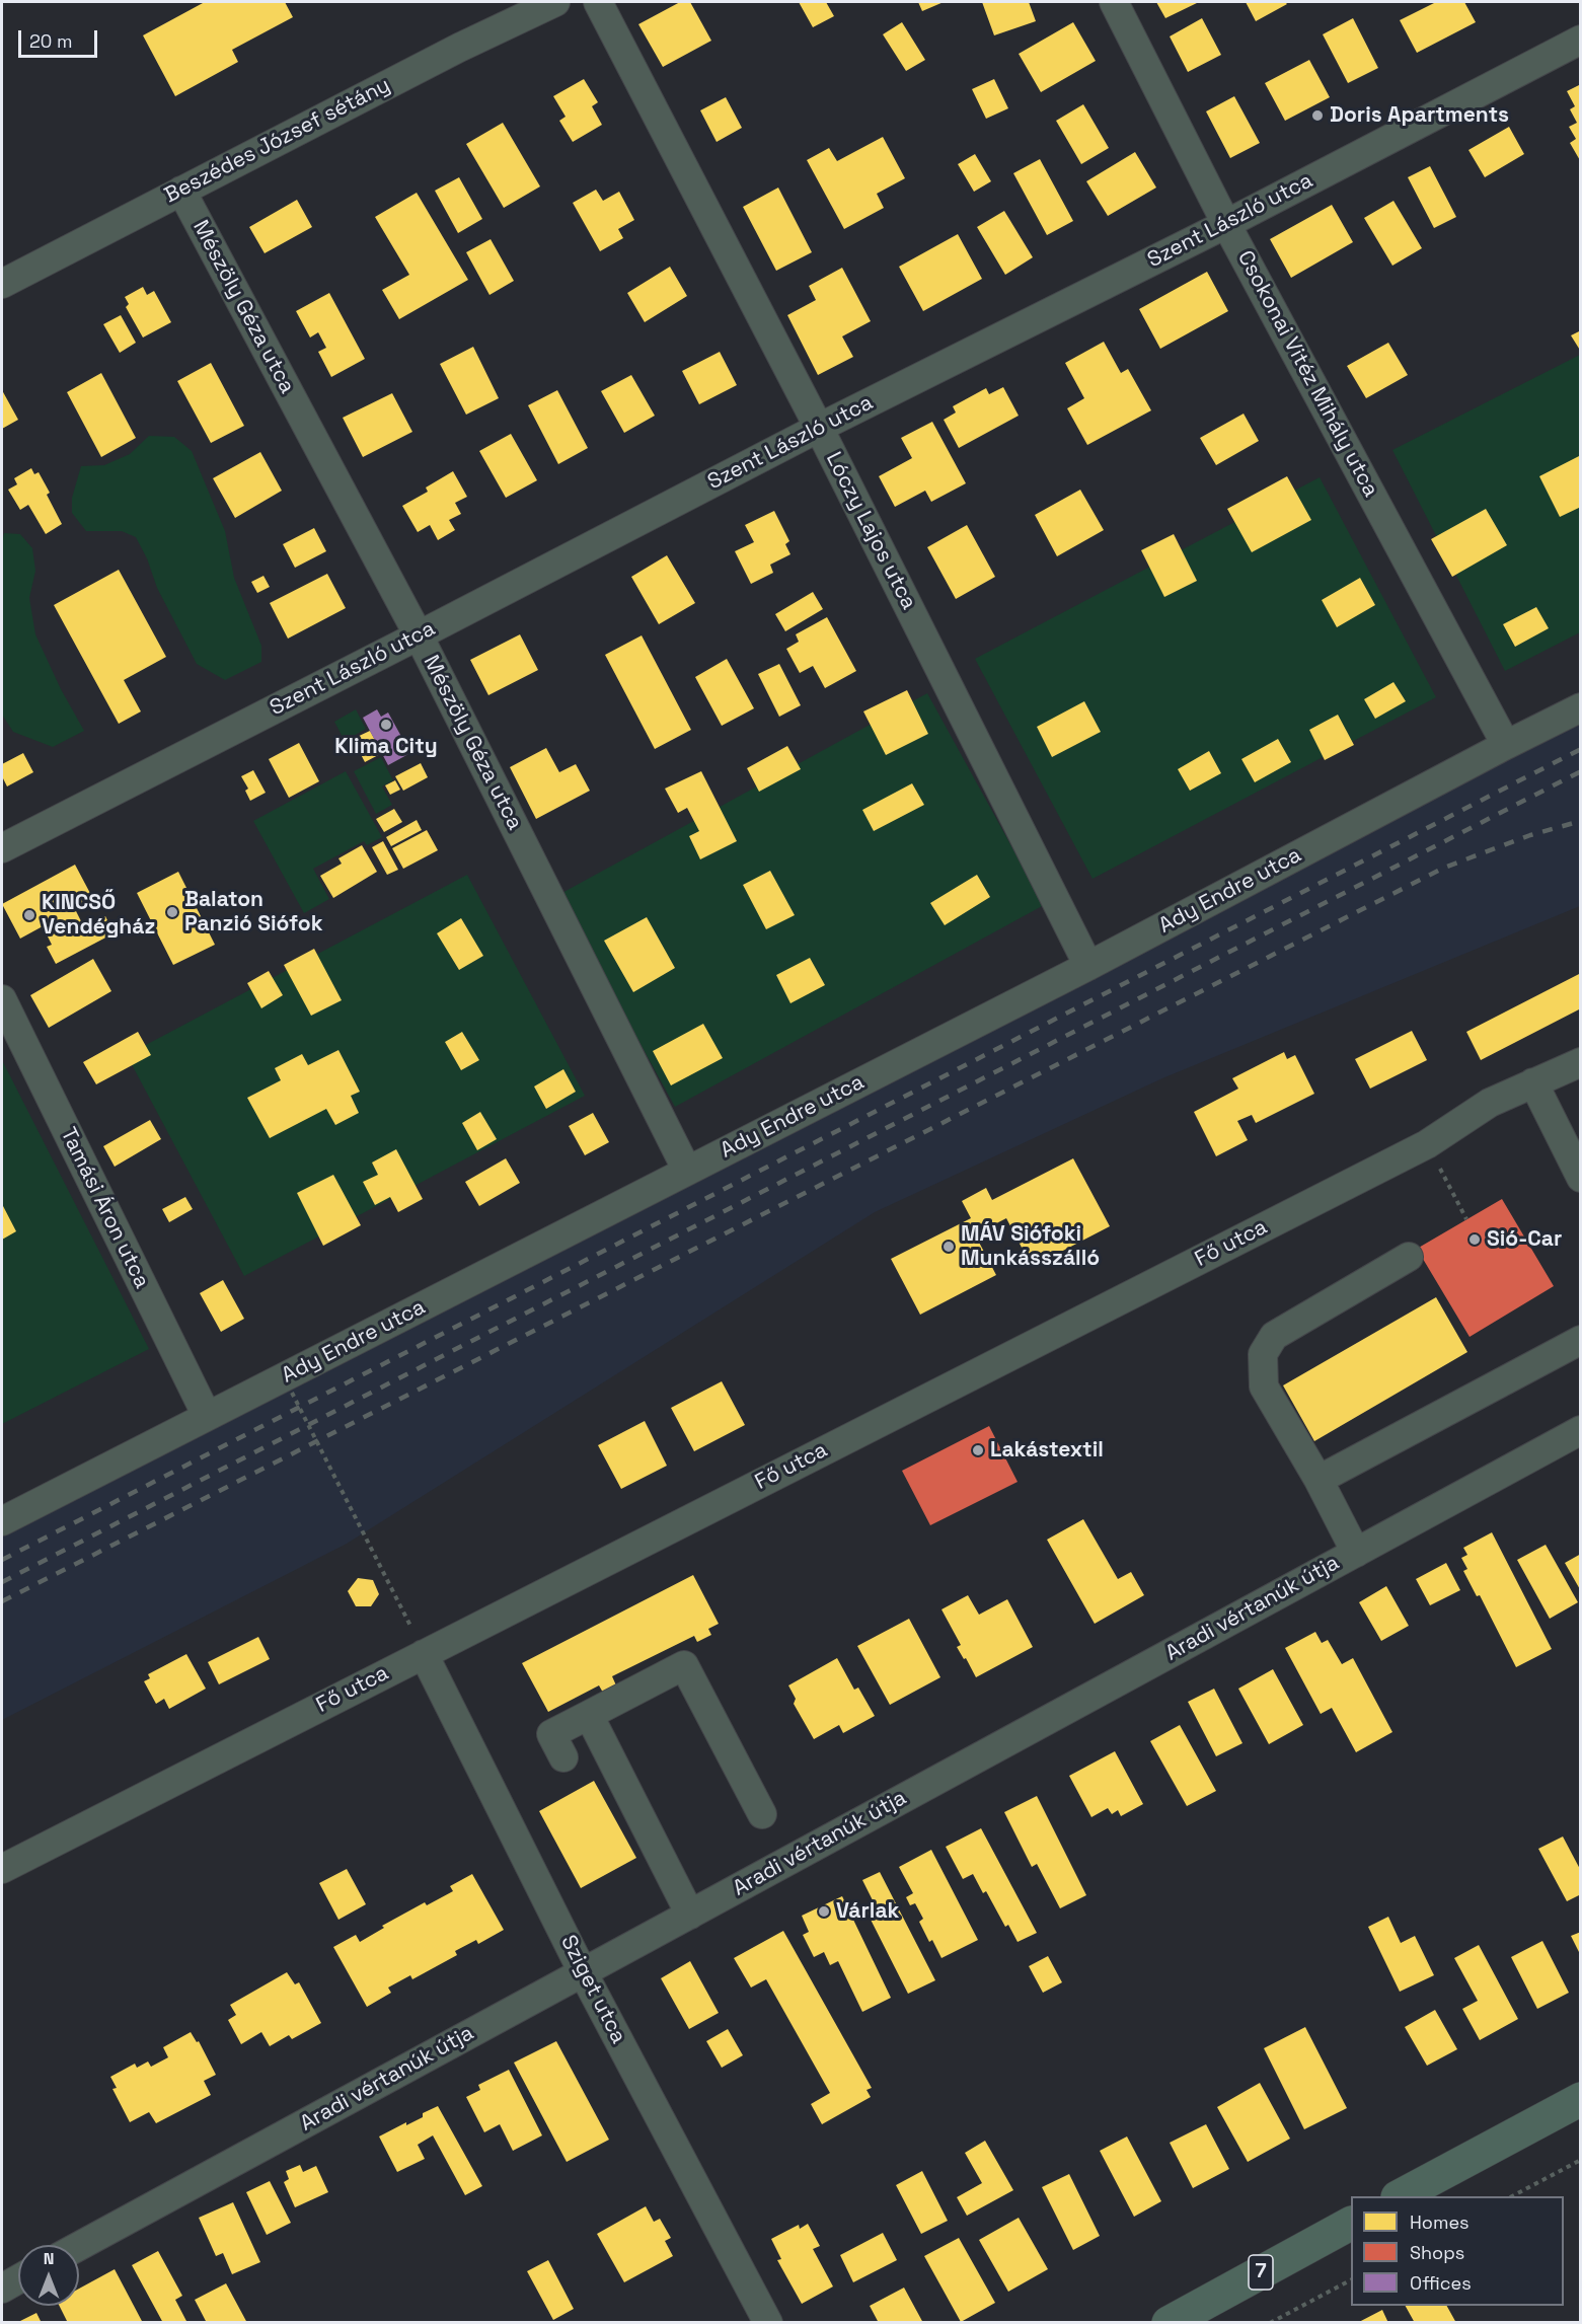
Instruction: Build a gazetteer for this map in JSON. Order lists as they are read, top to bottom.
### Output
{
  "streets": {
    "main road": ["7"],
    "street": [
      "Beszédes József sétány",
      "Szent László utca",
      "Mészöly Géza utca",
      "Csokonai Vitéz Mihály utca",
      "Lóczy Lajos utca",
      "Ady Endre utca",
      "Tamási Áron utca",
      "Fő utca",
      "Aradi vértanúk útja",
      "Sziget utca"
    ]
  },
  "crossings": [
    ["Beszédes József sétány", "Mészöly Géza utca"],
    ["Szent László utca", "Mészöly Géza utca"],
    ["Szent László utca", "Csokonai Vitéz Mihály utca"],
    ["Szent László utca", "Lóczy Lajos utca"],
    ["Mészöly Géza utca", "Ady Endre utca"],
    ["Csokonai Vitéz Mihály utca", "Ady Endre utca"],
    ["Lóczy Lajos utca", "Ady Endre utca"],
    ["Ady Endre utca", "Tamási Áron utca"],
    ["Fő utca", "Sziget utca"],
    ["Aradi vértanúk útja", "Sziget utca"]
  ],
  "places": [
    "Doris Apartments",
    "Klima City",
    "Balaton Panzió Siófok",
    "KINCSŐ Vendégház",
    "Sió-Car",
    "MÁV Siófoki Munkásszálló",
    "Lakástextil",
    "Várlak"
  ],
  "legend": ["Homes", "Shops", "Offices"],
  "scale_bar": "20 m",
  "north": "top"
}
